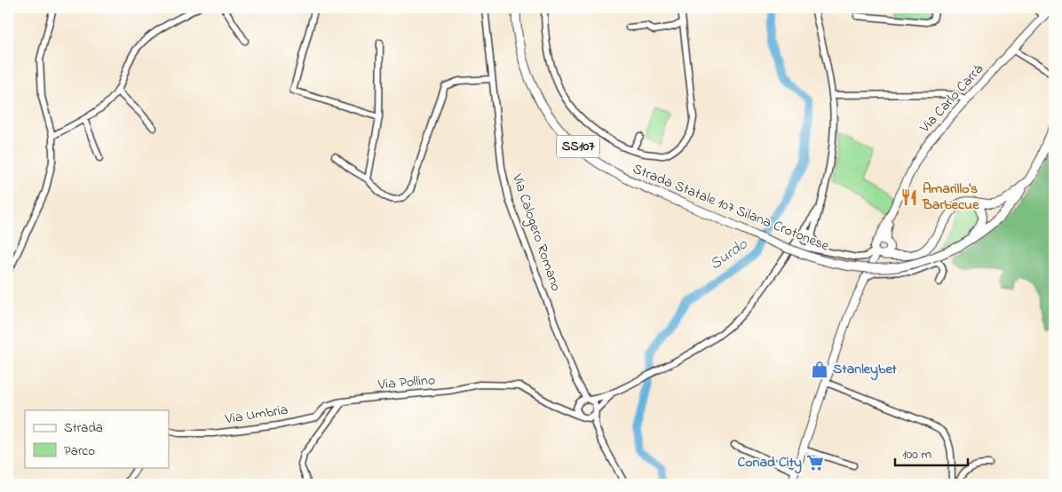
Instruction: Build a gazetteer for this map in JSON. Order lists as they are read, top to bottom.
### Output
{
  "streets": {
    "highway": ["SS107", "Strada Statale 107 Silana Crotonese"],
    "main road": ["Via Carlo Carrà"],
    "street": ["Via Calogero Romano", "Via Pollino", "Via Umbria"]
  },
  "crossings": [
    ["Via Pollino", "Via Umbria"]
  ],
  "water": ["Surdo"],
  "places": {
    "restaurant": ["Amarillo's Barbecue"],
    "shop": ["Stanleybet"],
    "supermarket": ["Conad City"]
  },
  "legend": ["Strada", "Parco"],
  "scale_bar": "100 m"
}
